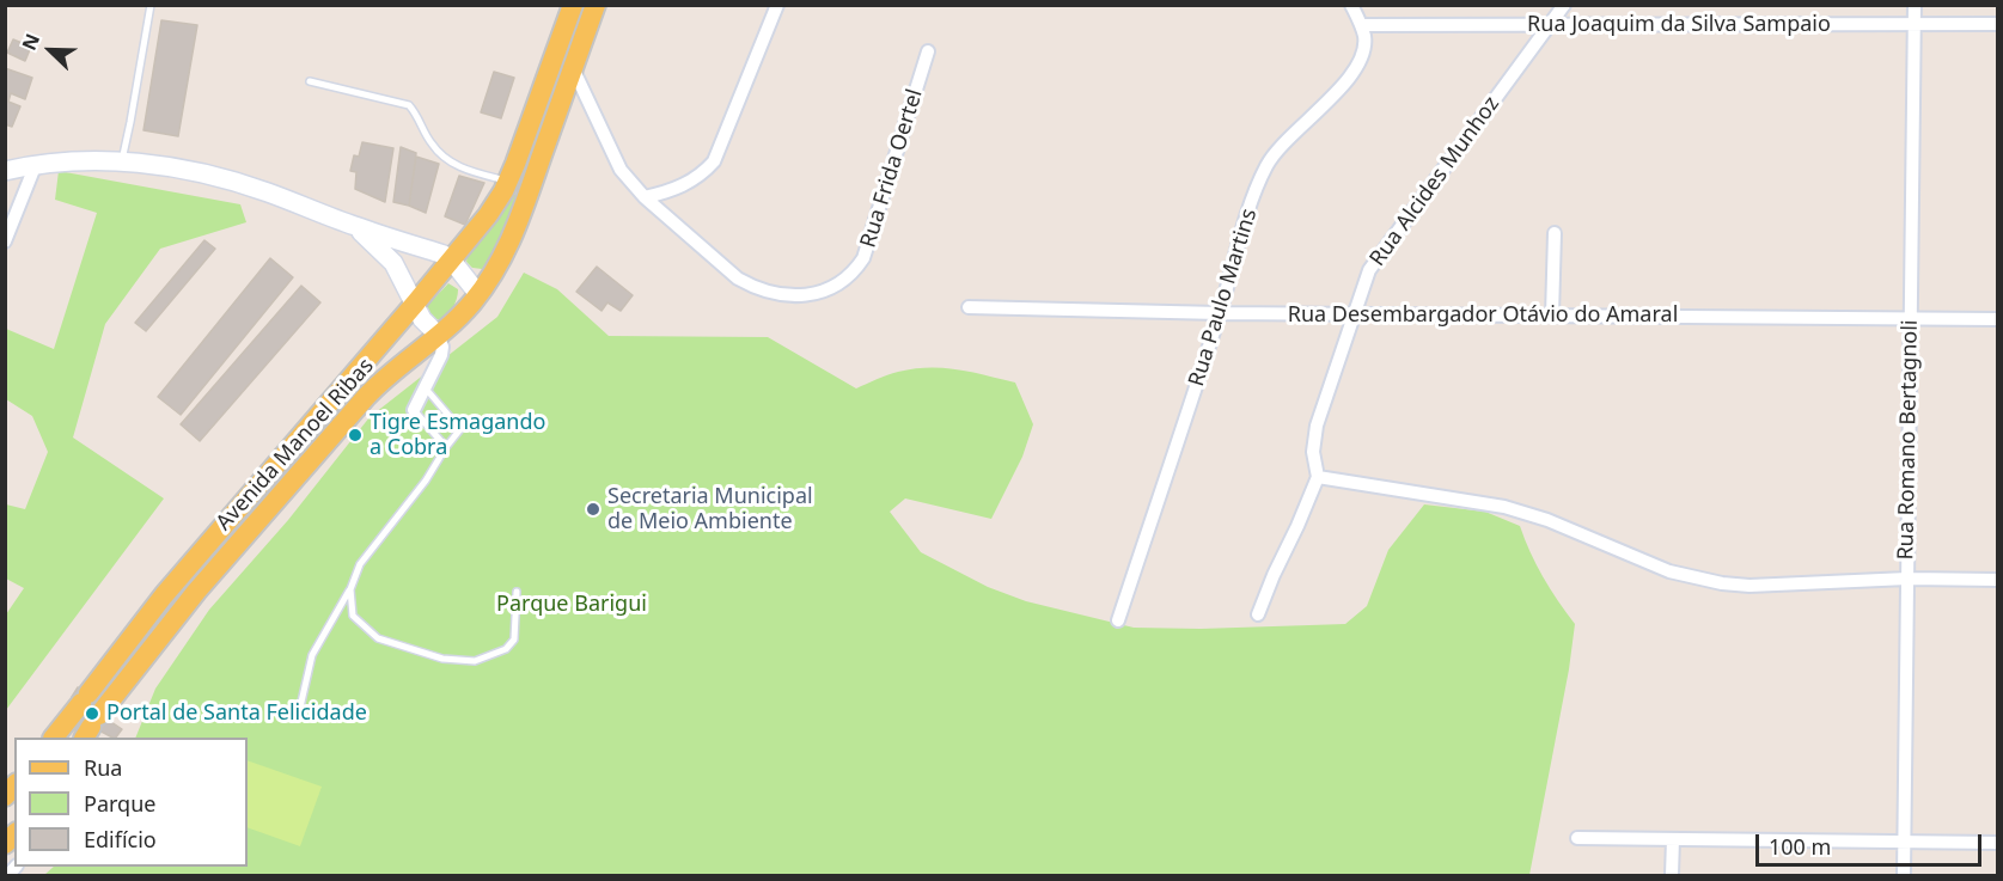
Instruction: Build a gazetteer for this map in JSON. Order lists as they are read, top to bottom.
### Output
{
  "streets": {
    "main road": ["Avenida Manoel Ribas"],
    "street": [
      "Rua Joaquim da Silva Sampaio",
      "Rua Frida Oertel",
      "Rua Alcides Munhoz",
      "Rua Paulo Martins",
      "Rua Desembargador Otávio do Amaral",
      "Rua Romano Bertagnoli"
    ]
  },
  "crossings": [
    ["Rua Joaquim da Silva Sampaio", "Rua Alcides Munhoz"],
    ["Rua Joaquim da Silva Sampaio", "Rua Paulo Martins"],
    ["Rua Joaquim da Silva Sampaio", "Rua Romano Bertagnoli"],
    ["Rua Frida Oertel", "Avenida Manoel Ribas"],
    ["Rua Alcides Munhoz", "Rua Desembargador Otávio do Amaral"],
    ["Rua Paulo Martins", "Rua Desembargador Otávio do Amaral"],
    ["Rua Desembargador Otávio do Amaral", "Rua Romano Bertagnoli"]
  ],
  "parks": ["Parque Barigui"],
  "places": ["Tigre Esmagando a Cobra", "Secretaria Municipal de Meio Ambiente", "Portal de Santa Felicidade"],
  "legend": ["Rua", "Parque", "Edifício"],
  "scale_bar": "100 m",
  "north": "top left"
}
